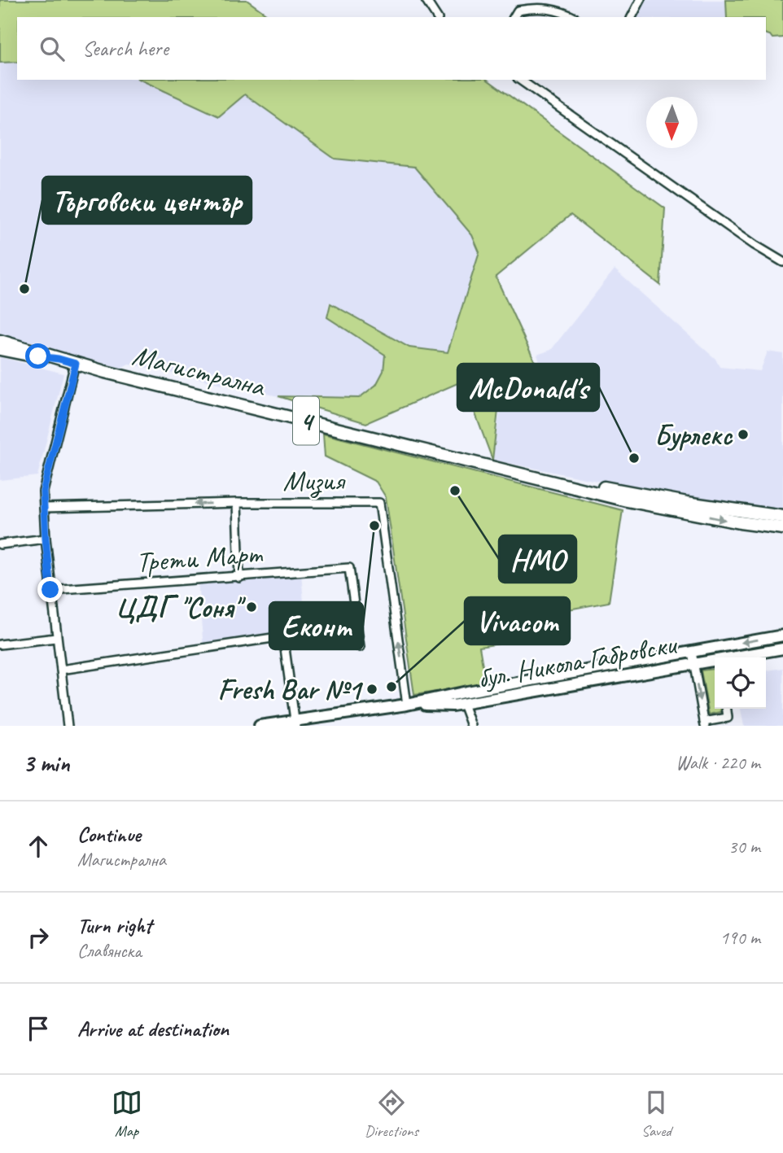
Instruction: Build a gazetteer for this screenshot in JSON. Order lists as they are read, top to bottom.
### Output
{
  "streets": {
    "main road": ["Магистрална", "4"],
    "street": ["Мизия", "Трети Март", "бул. Никола Габровски"]
  },
  "crossings": [
    ["Мизия", "бул. Никола Габровски"]
  ],
  "places": [
    "Търговски център",
    "Бурлекс",
    "McDonald's",
    "HMO",
    "Еконт",
    "ЦДГ \"Соня\"",
    "Vivacom",
    "Fresh Bar №1"
  ],
  "north": "bottom",
  "page": {
    "search": "Search here",
    "heading": ["3 min", "Walk · 220 m"],
    "list": [
      ["Continue", "Магистрална", "30 m"],
      ["Turn right", "Славянска", "190 m"],
      "Arrive at destination"
    ],
    "nav": ["Map", "Directions", "Saved"]
  }
}
